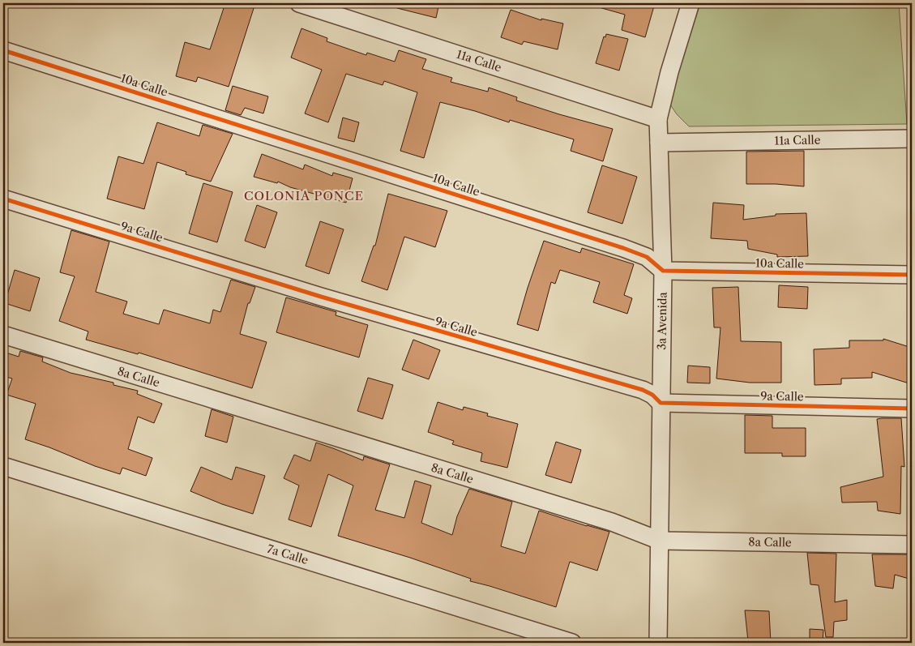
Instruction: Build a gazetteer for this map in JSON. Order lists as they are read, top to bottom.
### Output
{
  "streets": {
    "street": [
      "11a Calle",
      "10a Calle",
      "9a Calle",
      "3a Avenida",
      "8a Calle",
      "7a Calle"
    ]
  },
  "crossings": [
    ["11a Calle", "3a Avenida"],
    ["10a Calle", "3a Avenida"],
    ["9a Calle", "3a Avenida"],
    ["3a Avenida", "8a Calle"]
  ],
  "districts": ["COLONIA PONCE"]
}
